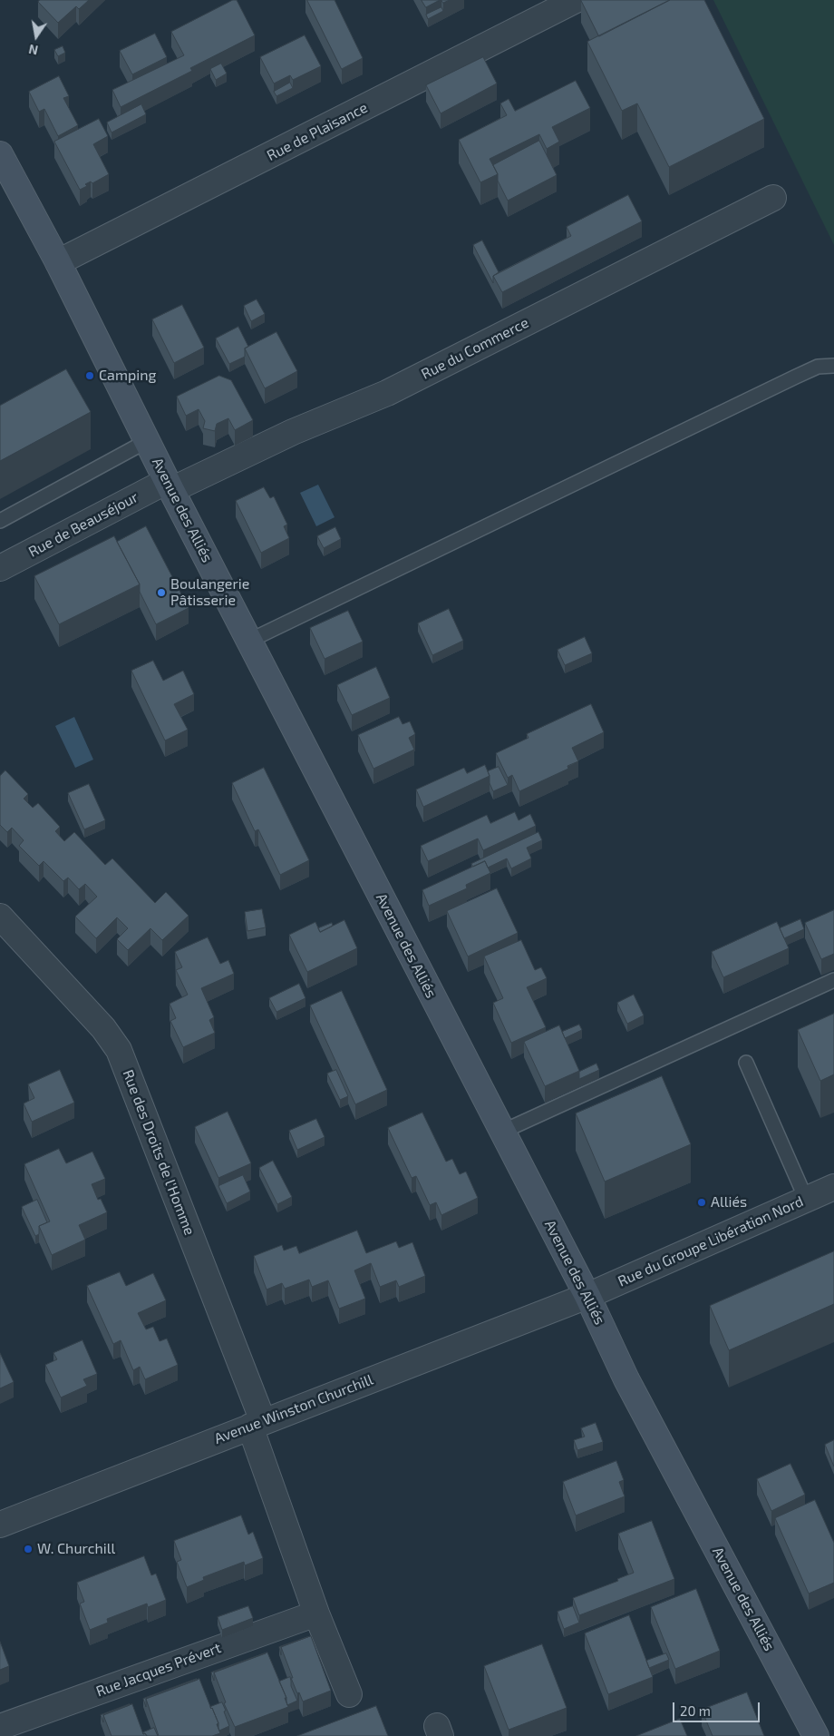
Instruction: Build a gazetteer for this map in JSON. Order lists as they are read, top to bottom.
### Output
{
  "streets": {
    "street": [
      "Rue de Plaisance",
      "Rue du Commerce",
      "Avenue des Alliés",
      "Rue de Beauséjour",
      "Rue des Droits de l'Homme",
      "Rue du Groupe Libération Nord",
      "Avenue Winston Churchill",
      "Rue Jacques Prévert"
    ]
  },
  "crossings": [
    ["Rue de Plaisance", "Avenue des Alliés"],
    ["Rue du Commerce", "Avenue des Alliés"],
    ["Rue du Commerce", "Rue de Beauséjour"],
    ["Avenue des Alliés", "Rue de Beauséjour"],
    ["Avenue des Alliés", "Rue du Groupe Libération Nord"],
    ["Avenue des Alliés", "Avenue Winston Churchill"],
    ["Rue des Droits de l'Homme", "Avenue Winston Churchill"],
    ["Rue du Groupe Libération Nord", "Avenue Winston Churchill"]
  ],
  "places": [
    "Camping",
    "Boulangerie Pâtisserie",
    "Alliés",
    "W. Churchill"
  ],
  "scale_bar": "20 m",
  "north": "bottom"
}
